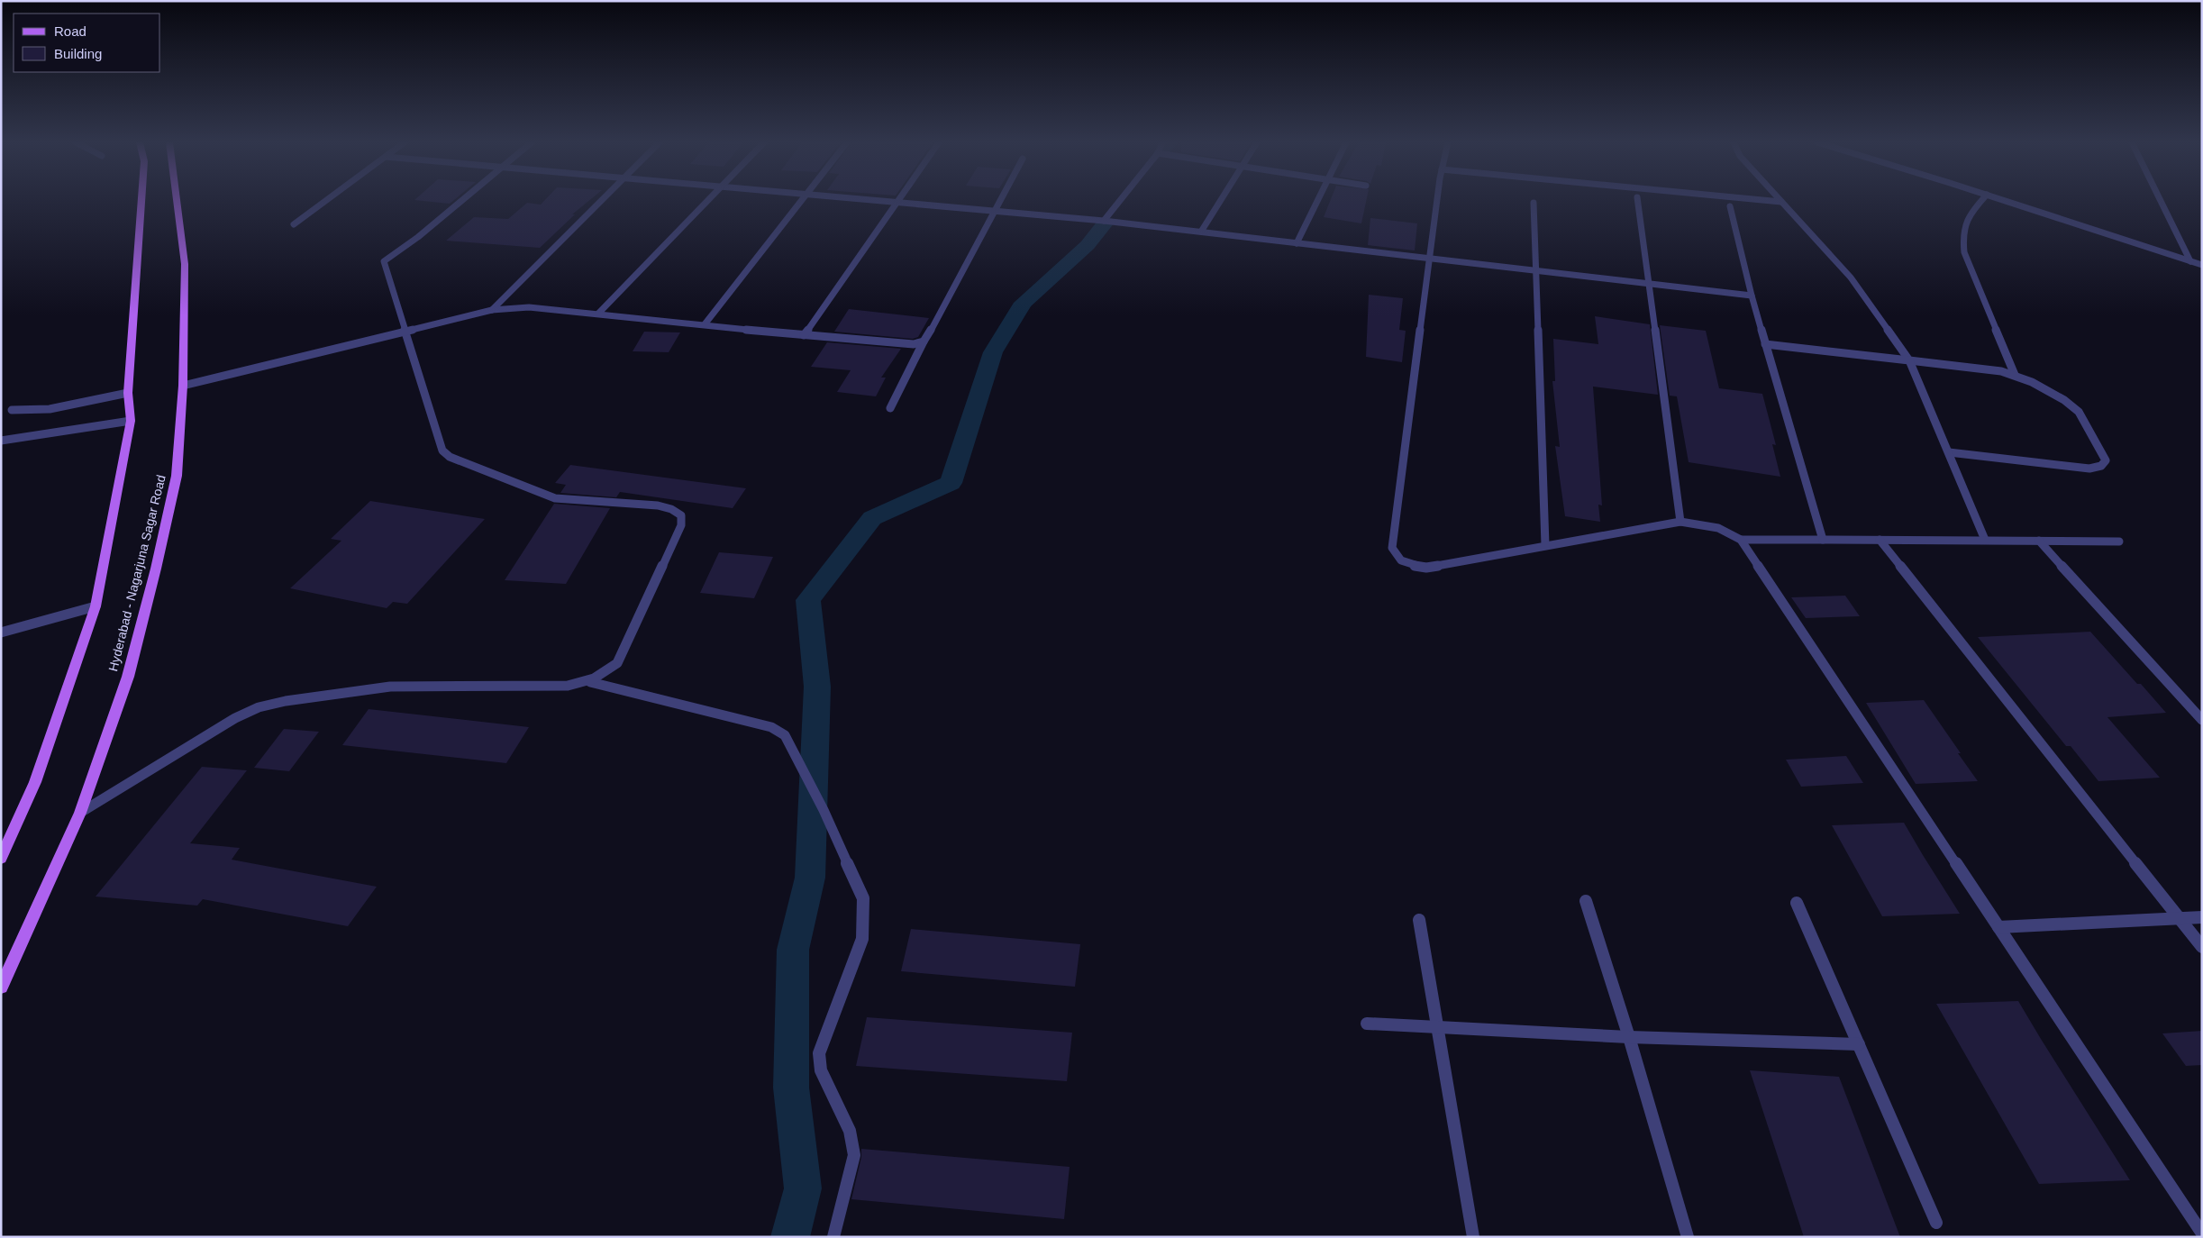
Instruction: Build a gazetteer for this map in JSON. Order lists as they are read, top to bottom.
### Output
{
  "streets": {
    "main road": ["Hyderabad - Nagarjuna Sagar Road"]
  },
  "legend": ["Road", "Building"]
}
